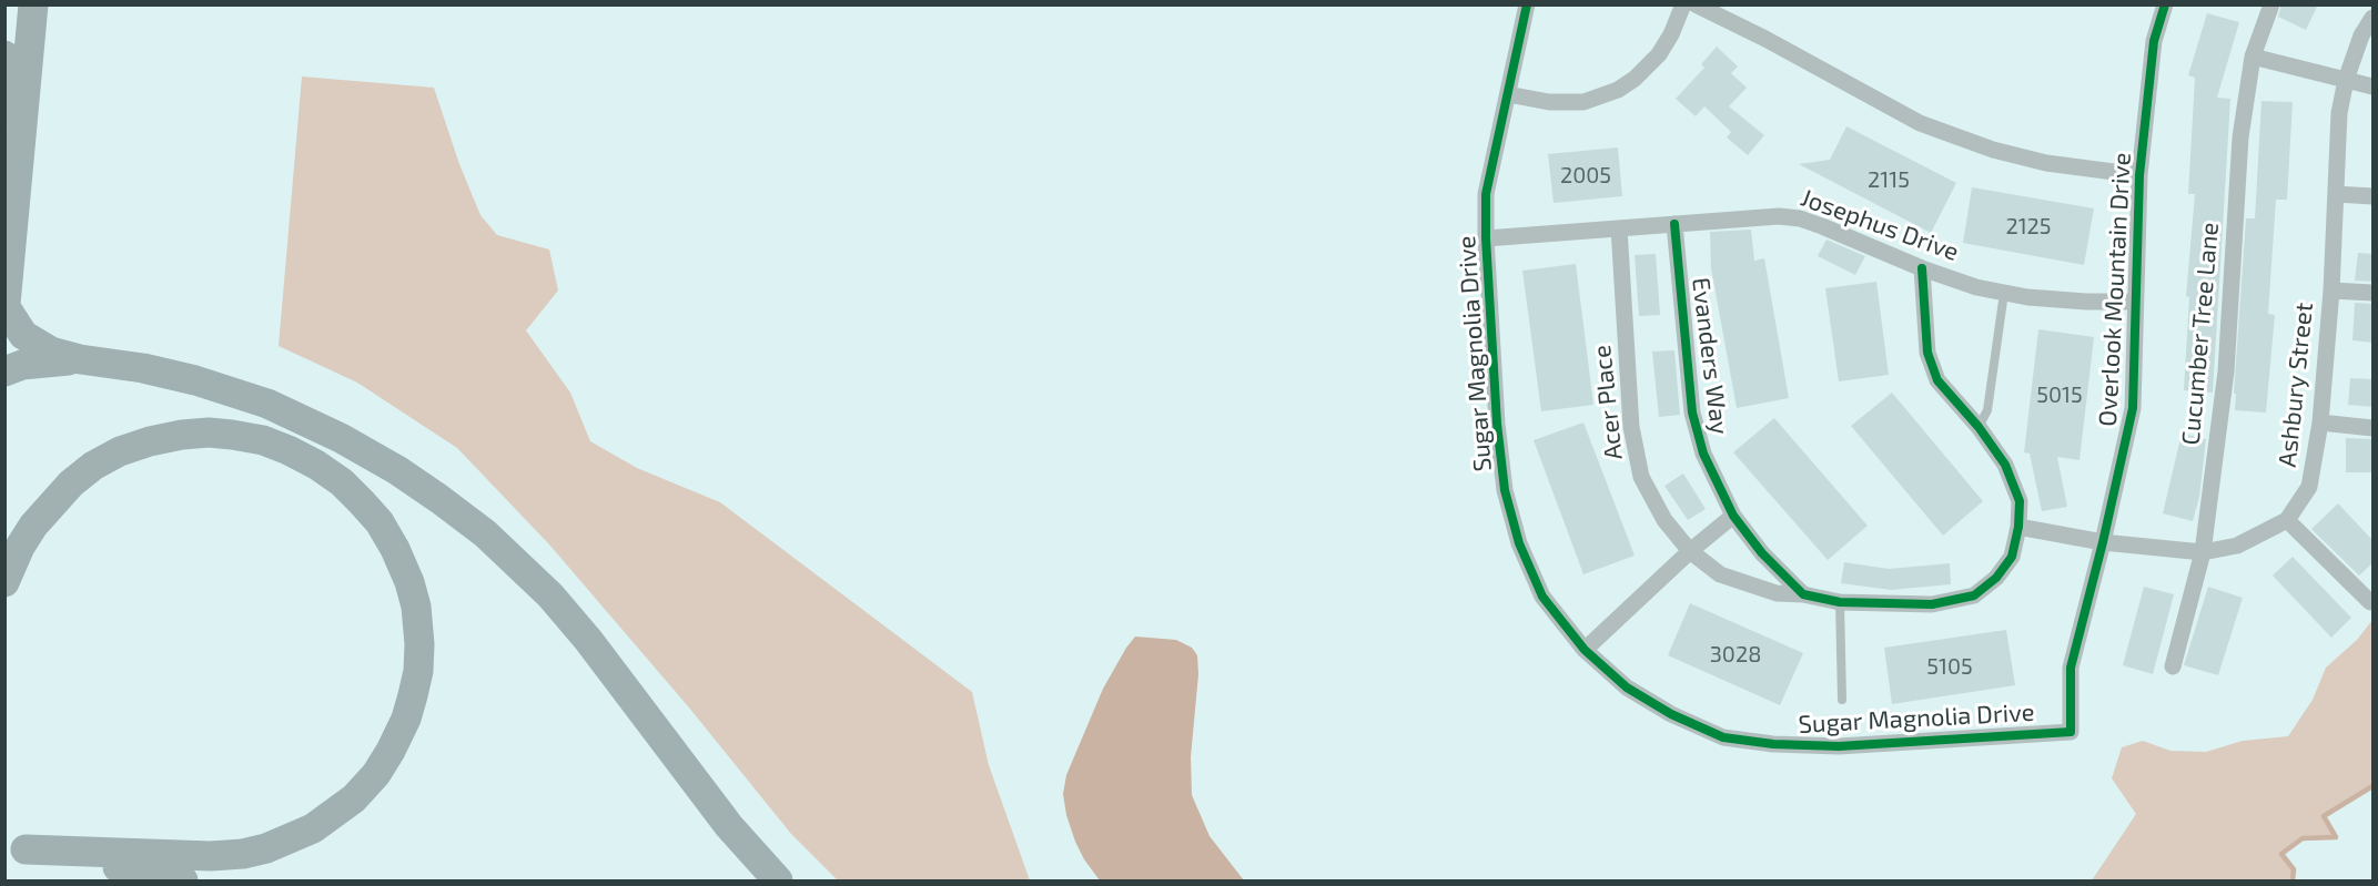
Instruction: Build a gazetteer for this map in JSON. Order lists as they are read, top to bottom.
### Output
{
  "streets": {
    "street": [
      "Josephus Drive",
      "Overlook Mountain Drive",
      "Cucumber Tree Lane",
      "Sugar Magnolia Drive",
      "Evanders Way",
      "Ashbury Street",
      "Acer Place"
    ]
  },
  "crossings": [
    ["Josephus Drive", "Overlook Mountain Drive"],
    ["Josephus Drive", "Sugar Magnolia Drive"],
    ["Josephus Drive", "Evanders Way"],
    ["Josephus Drive", "Acer Place"],
    ["Overlook Mountain Drive", "Sugar Magnolia Drive"],
    ["Evanders Way", "Acer Place"]
  ],
  "house_numbers": [
    "2005",
    "2115",
    "2125",
    "5015",
    "3028",
    "5105"
  ]
}
